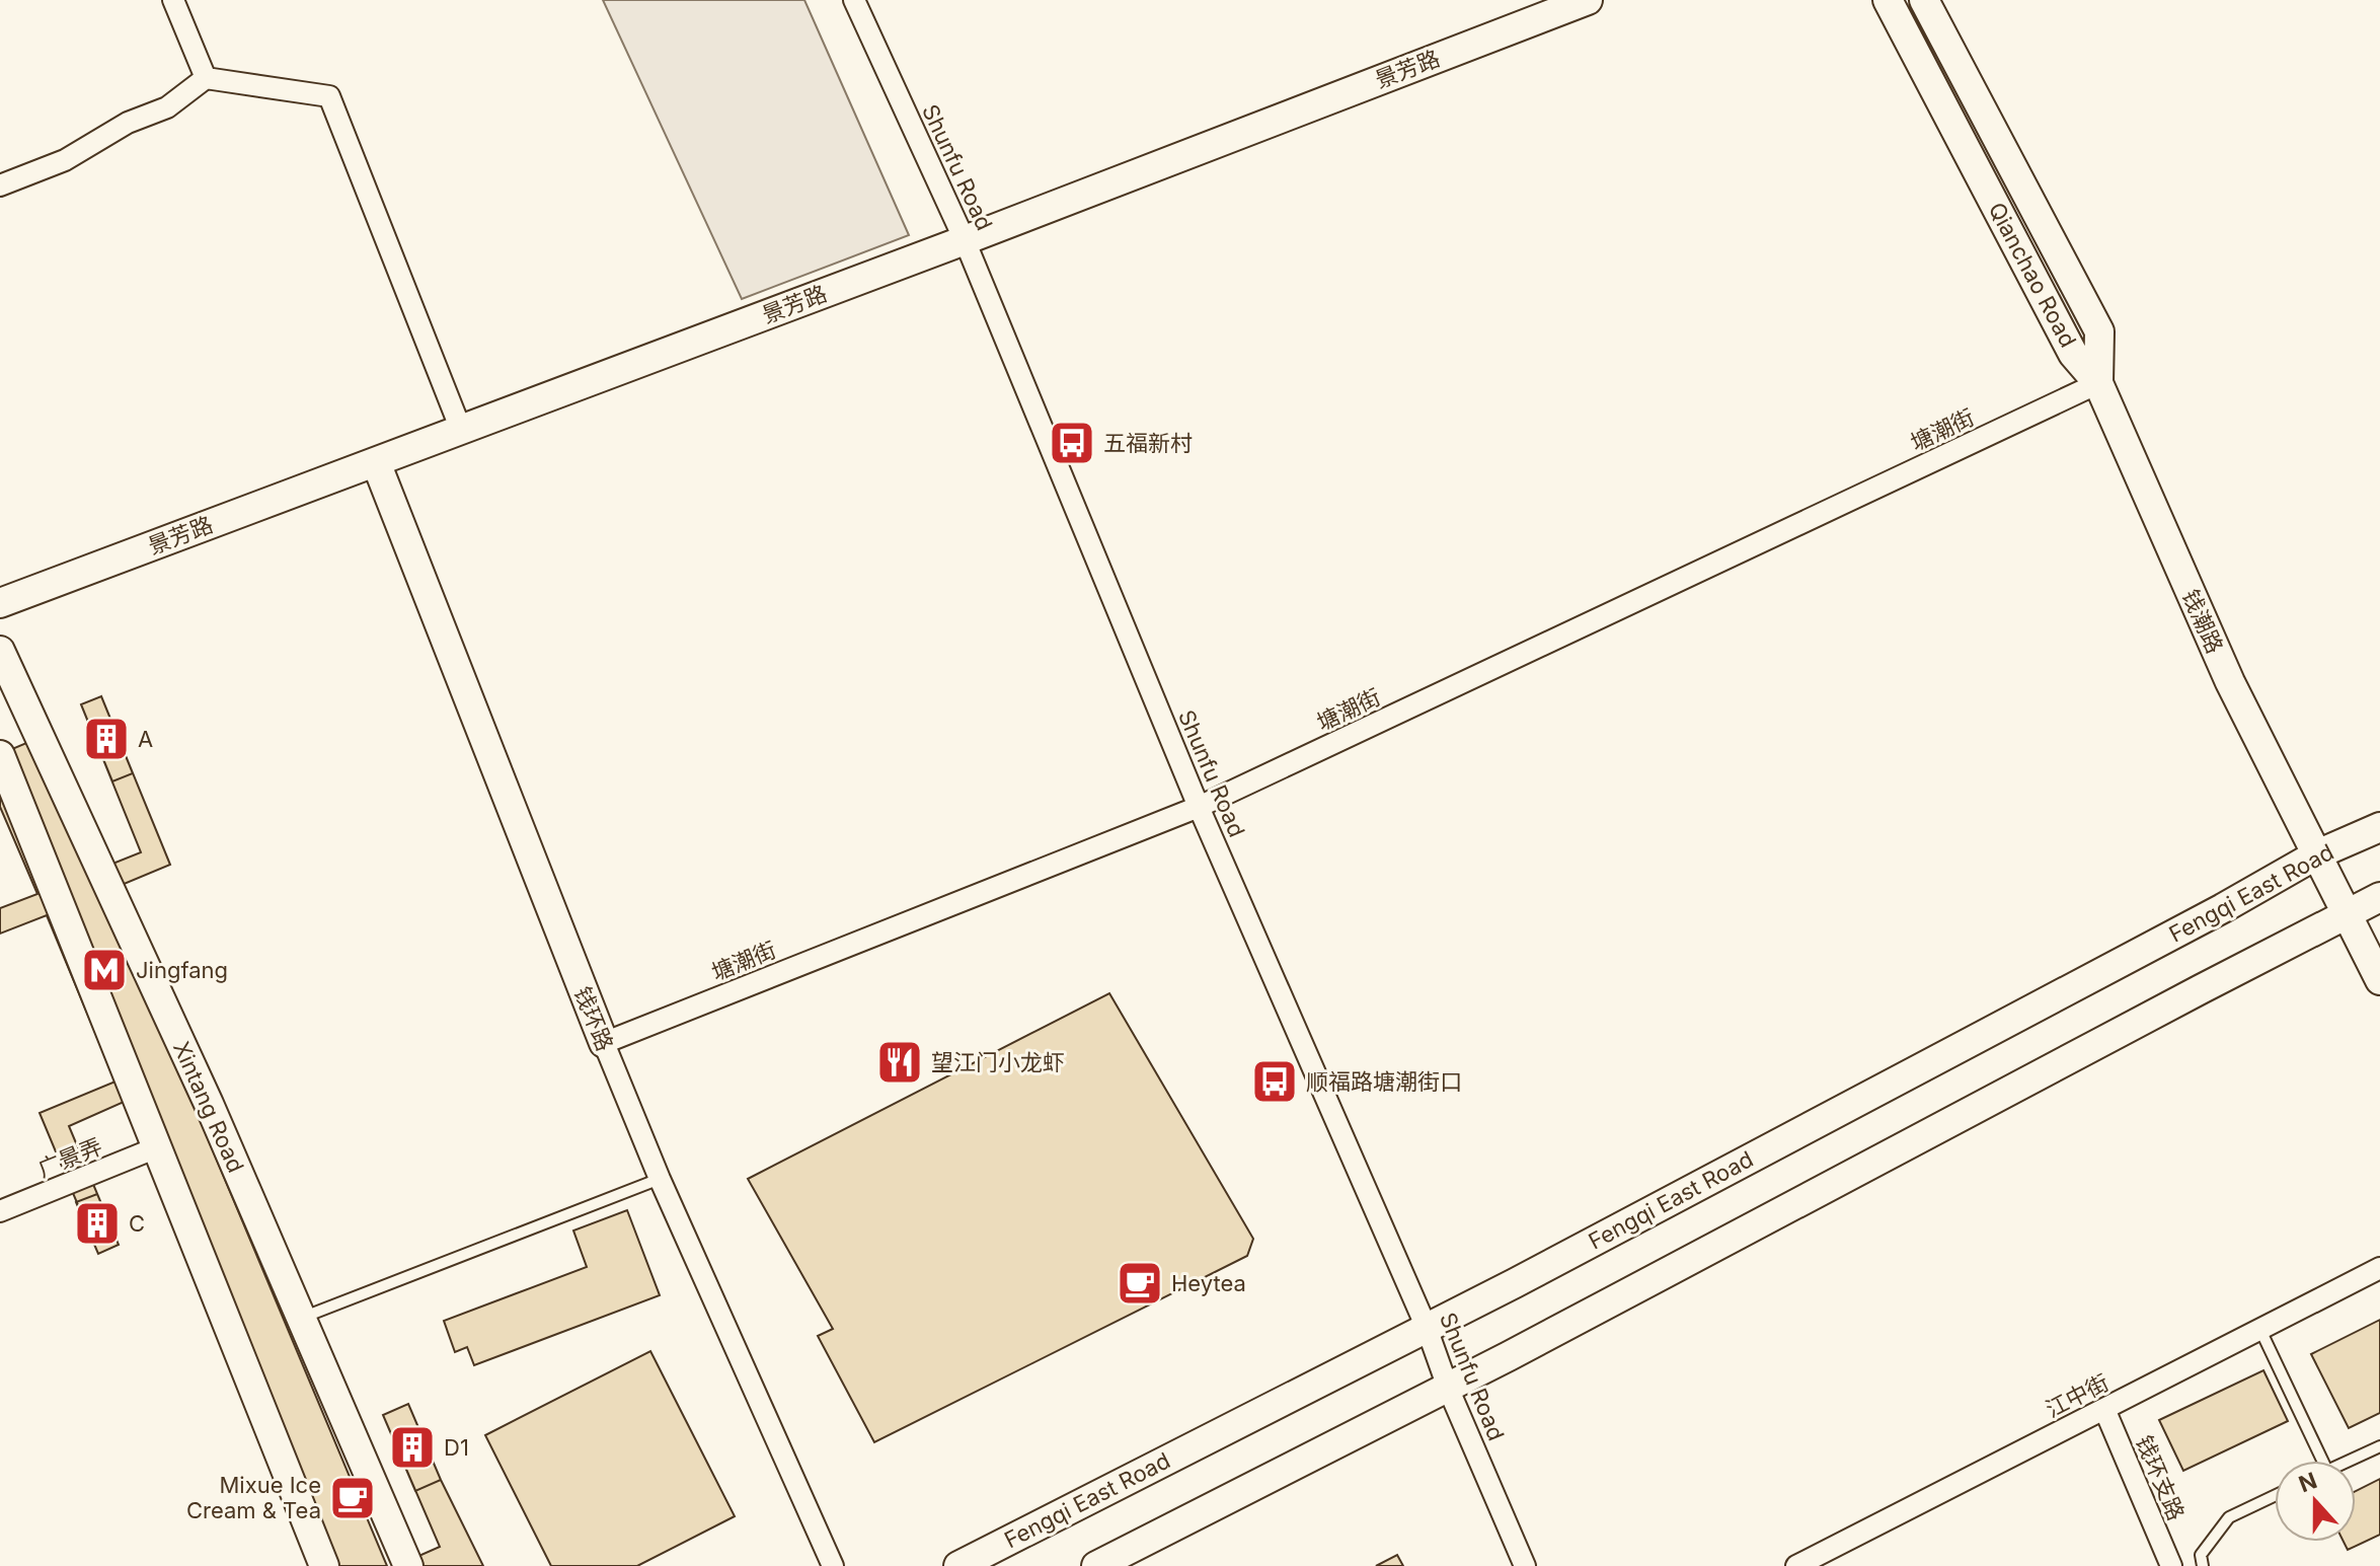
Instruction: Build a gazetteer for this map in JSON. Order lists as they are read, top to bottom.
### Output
{
  "streets": {
    "main road": [
      "景芳路",
      "Qianchao Road",
      "钱潮路",
      "Fengqi East Road",
      "钱环路",
      "Xintang Road"
    ],
    "street": [
      "Shunfu Road",
      "塘潮街",
      "广景弄",
      "江中街",
      "钱环支路"
    ]
  },
  "crossings": [
    ["景芳路", "Shunfu Road"],
    ["景芳路", "钱环路"],
    ["Shunfu Road", "塘潮街"],
    ["Shunfu Road", "Fengqi East Road"],
    ["Qianchao Road", "塘潮街"],
    ["Qianchao Road", "钱潮路"],
    ["塘潮街", "钱潮路"],
    ["塘潮街", "钱环路"],
    ["钱潮路", "Fengqi East Road"],
    ["江中街", "钱环支路"]
  ],
  "places": {
    "bus stop": ["五福新村", "顺福路塘潮街口"],
    "building": ["A", "C", "D1"],
    "metro station": ["Jingfang"],
    "restaurant": ["望江门小龙虾"],
    "cafe": ["Heytea", "Mixue Ice Cream & Tea"]
  },
  "north": "top"
}
